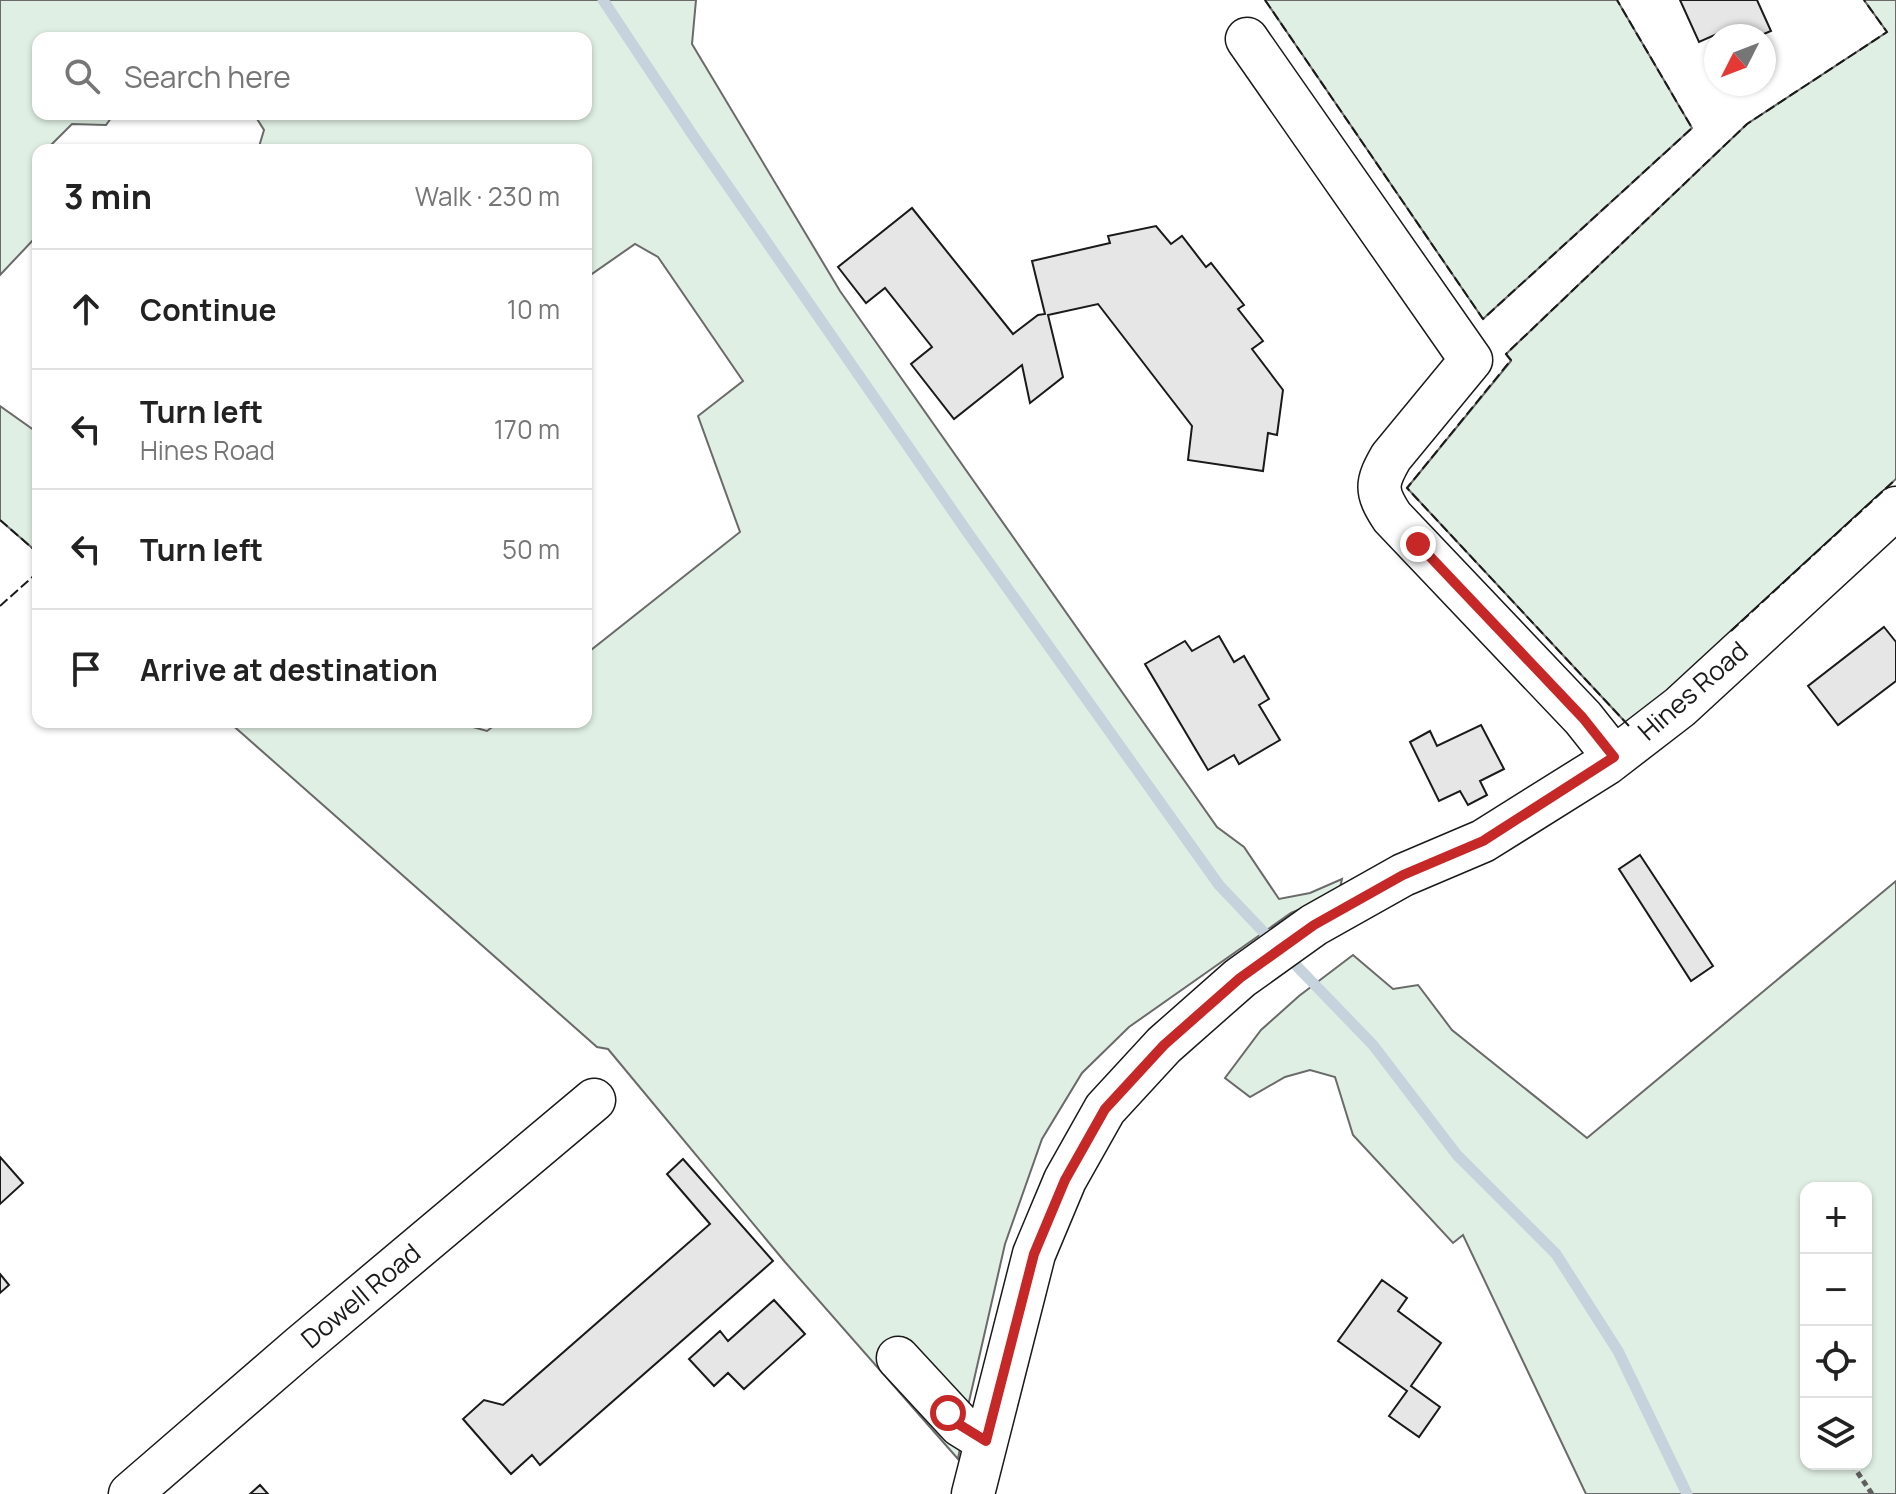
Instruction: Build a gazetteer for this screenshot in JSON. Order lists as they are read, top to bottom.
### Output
{
  "streets": {
    "street": ["Hines Road", "Dowell Road"]
  },
  "north": "bottom left",
  "page": {
    "search": "Search here",
    "heading": ["3 min", "Walk · 230 m"],
    "list": [
      ["Continue", "10 m"],
      ["Turn left", "Hines Road", "170 m"],
      ["Turn left", "50 m"],
      "Arrive at destination"
    ],
    "map_buttons": ["+", "−"]
  }
}
